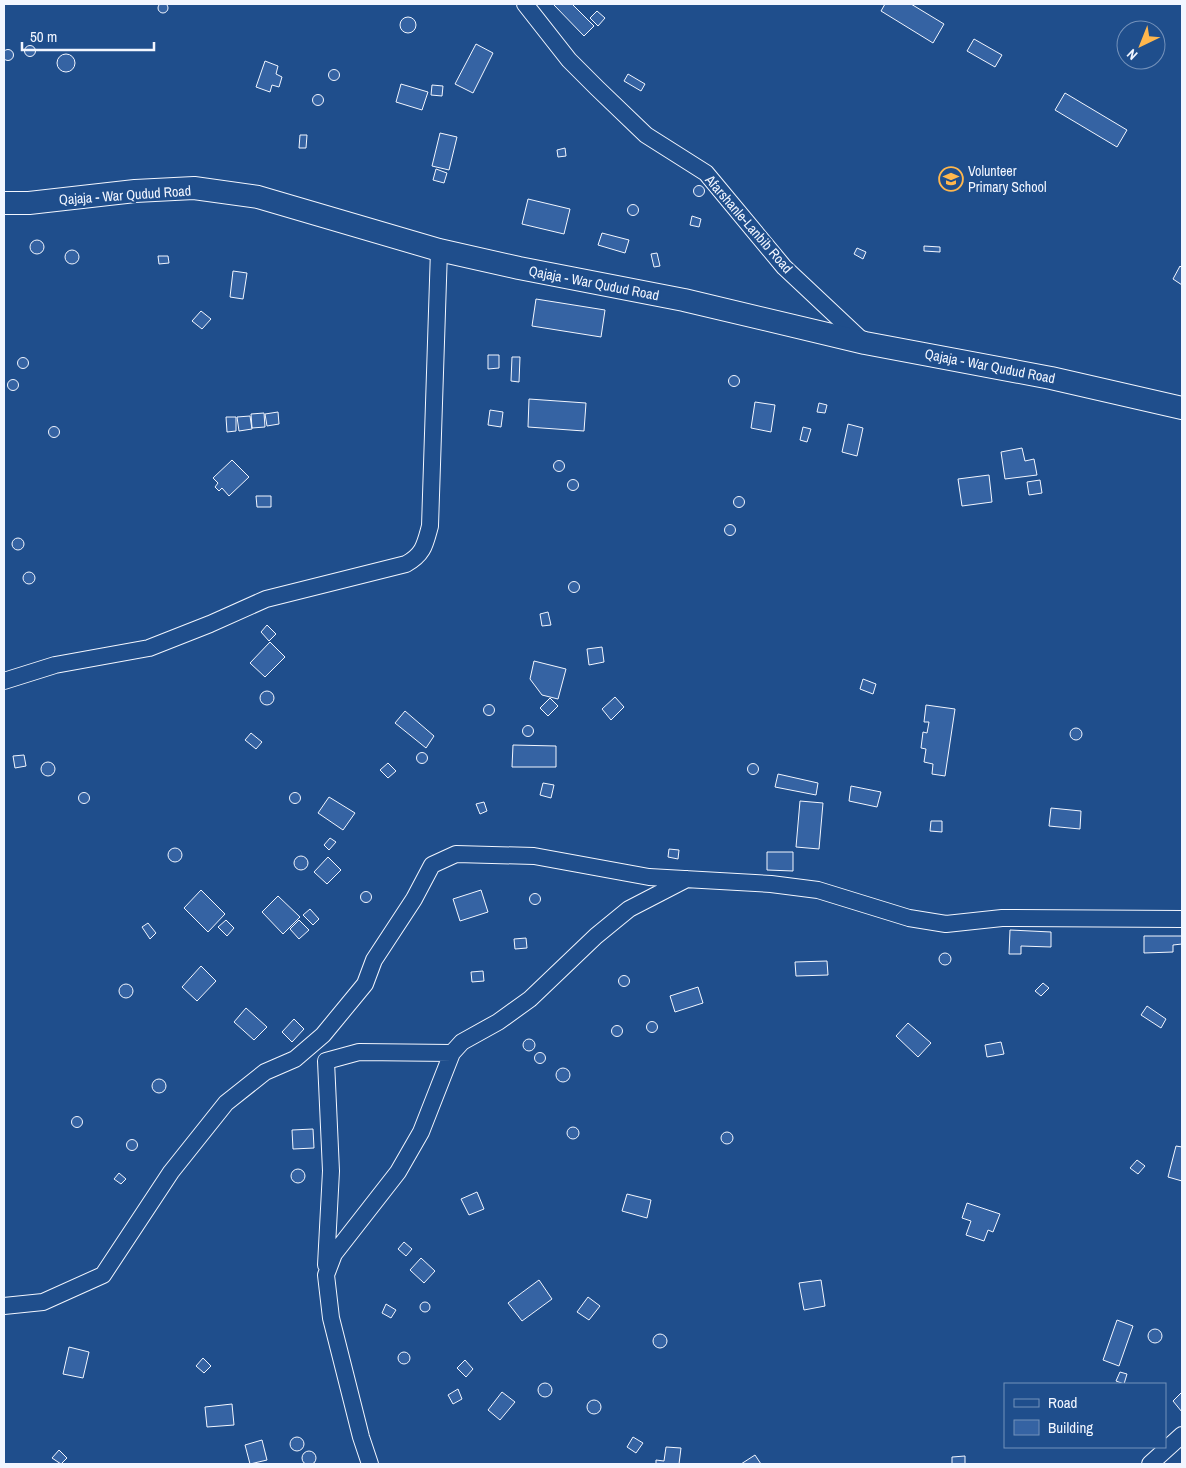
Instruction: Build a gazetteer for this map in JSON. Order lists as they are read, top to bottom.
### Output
{
  "streets": {
    "street": ["Qajaja - War Qudud Road", "Afarshanle-Lanbib Road"]
  },
  "crossings": [
    ["Qajaja - War Qudud Road", "Afarshanle-Lanbib Road"]
  ],
  "places": {
    "school or university": ["Volunteer Primary School"]
  },
  "legend": ["Road", "Building"],
  "scale_bar": "50 m",
  "north": "bottom left"
}
